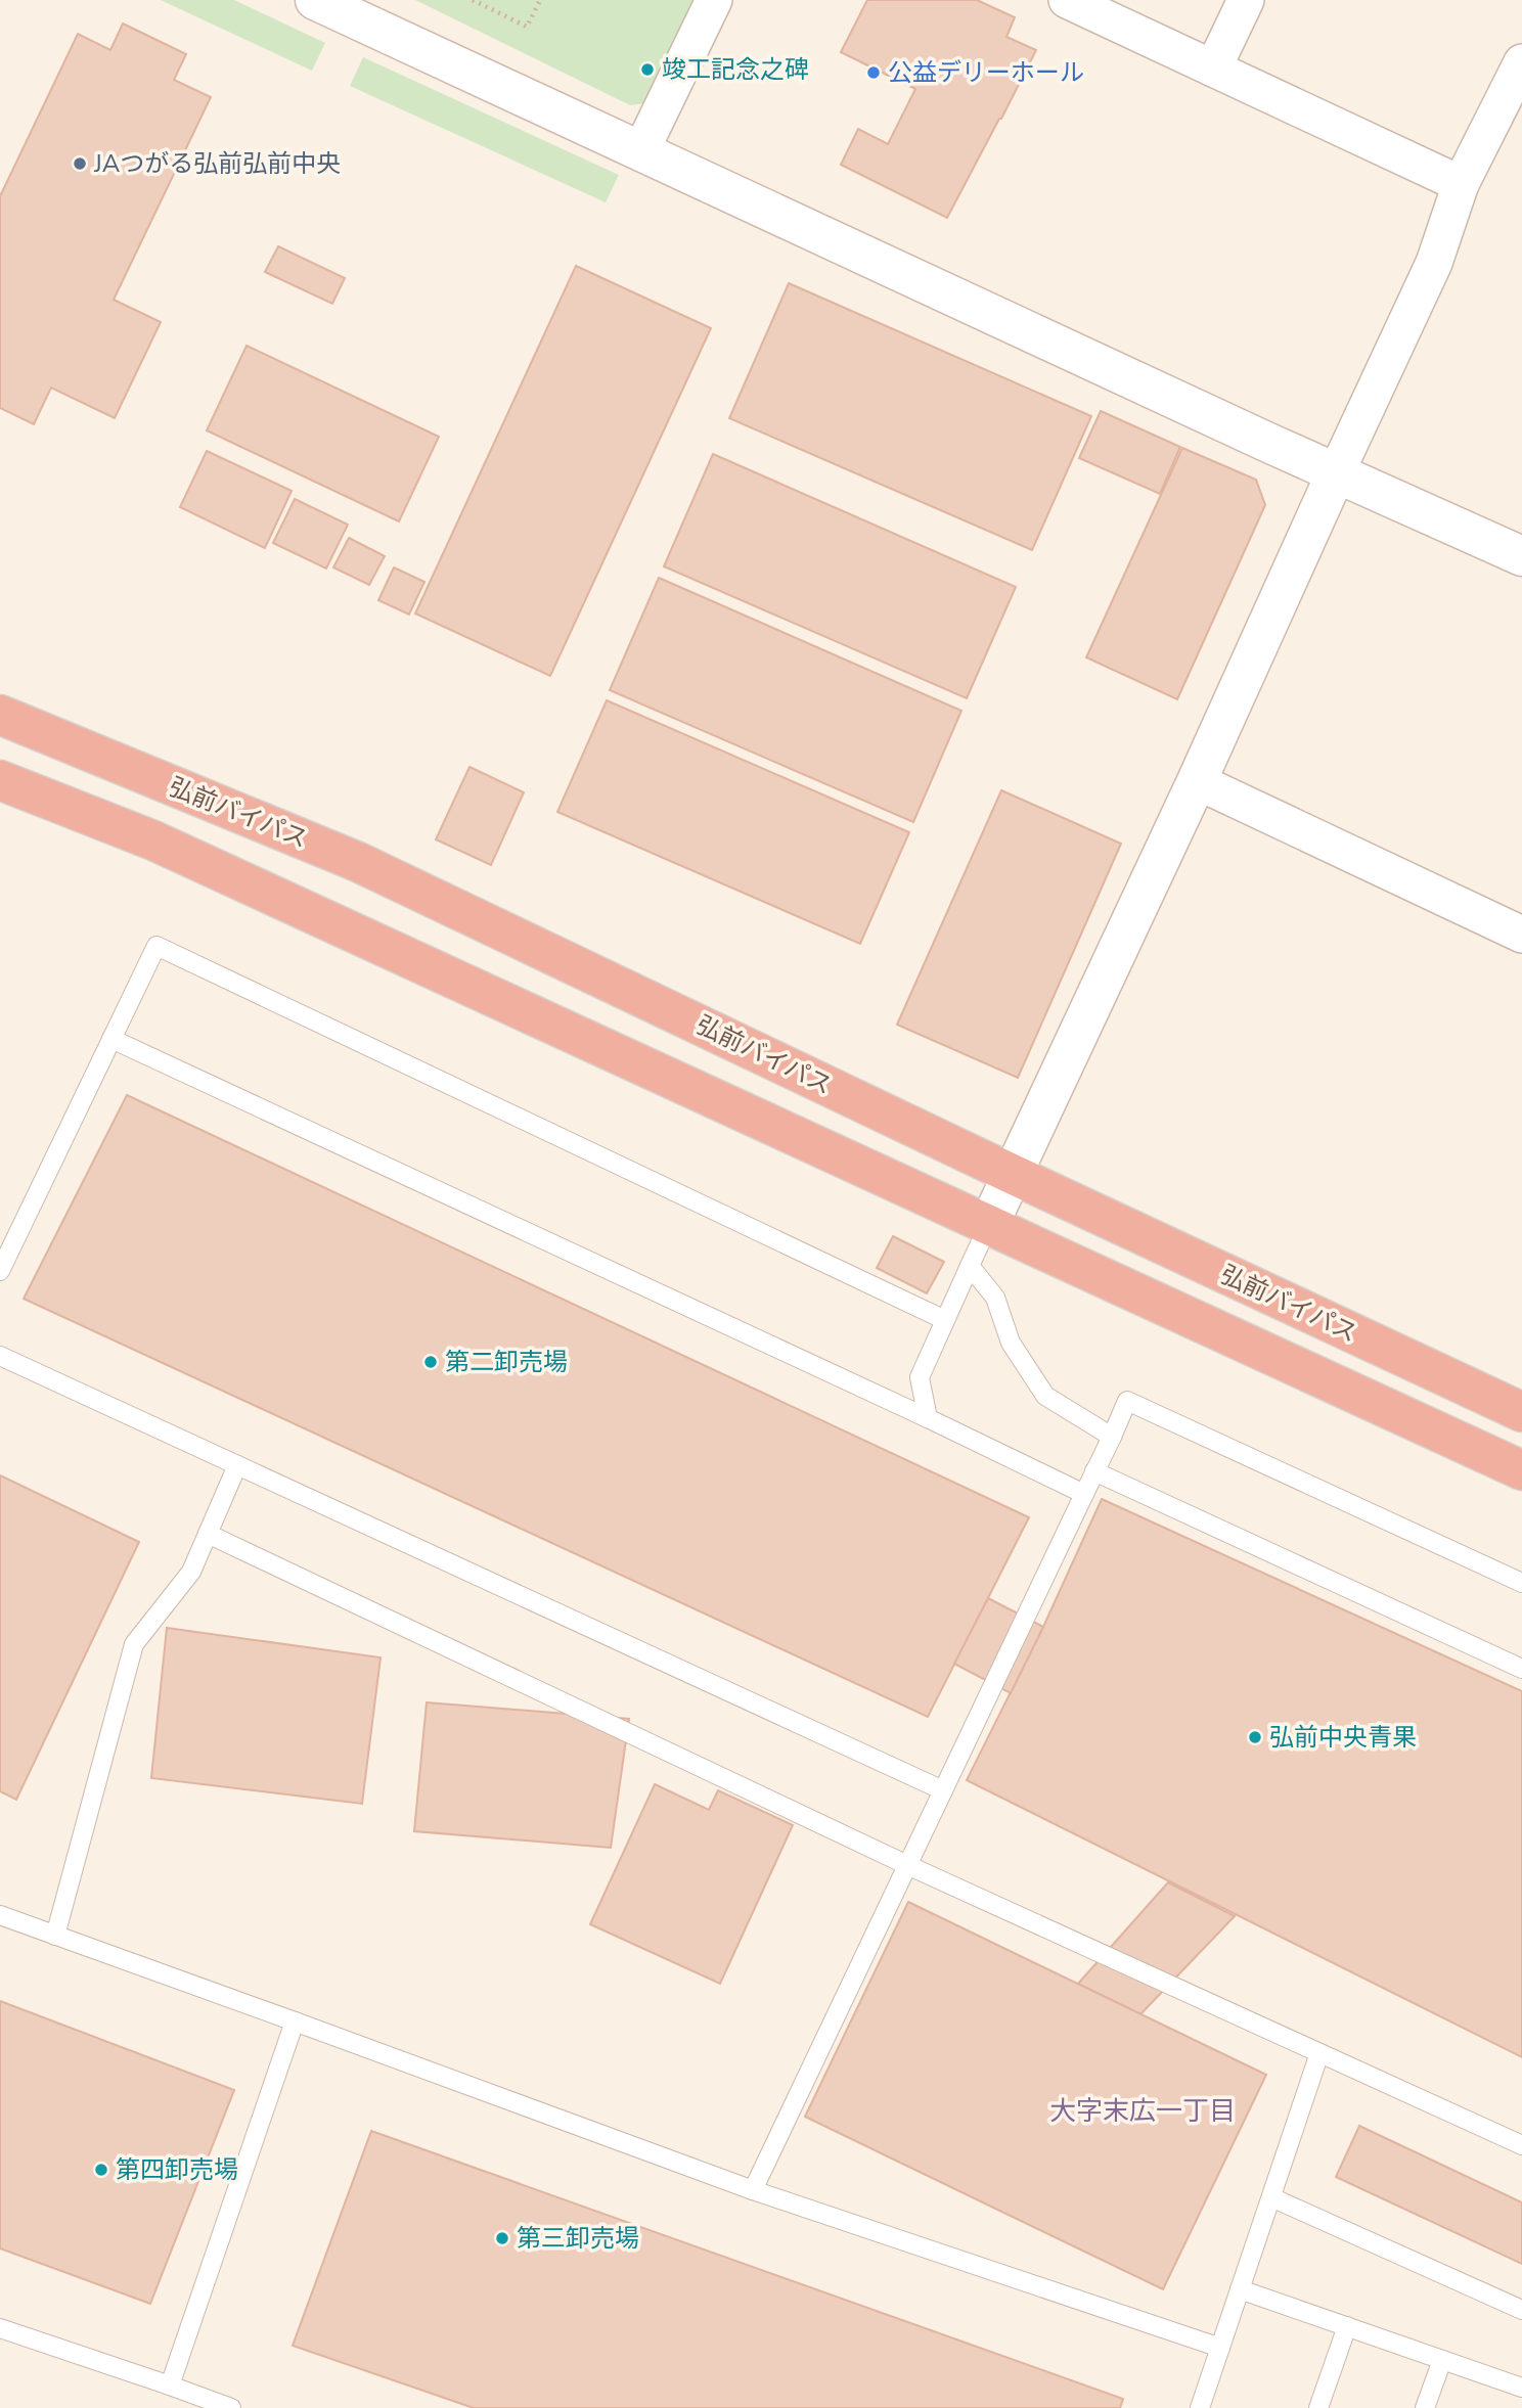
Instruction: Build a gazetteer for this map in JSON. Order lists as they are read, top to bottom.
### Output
{
  "streets": {
    "highway": ["弘前バイパス"]
  },
  "districts": ["大字末広一丁目"],
  "places": [
    "竣工記念之碑",
    "公益デリーホール",
    "JAつがる弘前弘前中央",
    "第二卸売場",
    "弘前中央青果",
    "第四卸売場",
    "第三卸売場"
  ]
}
